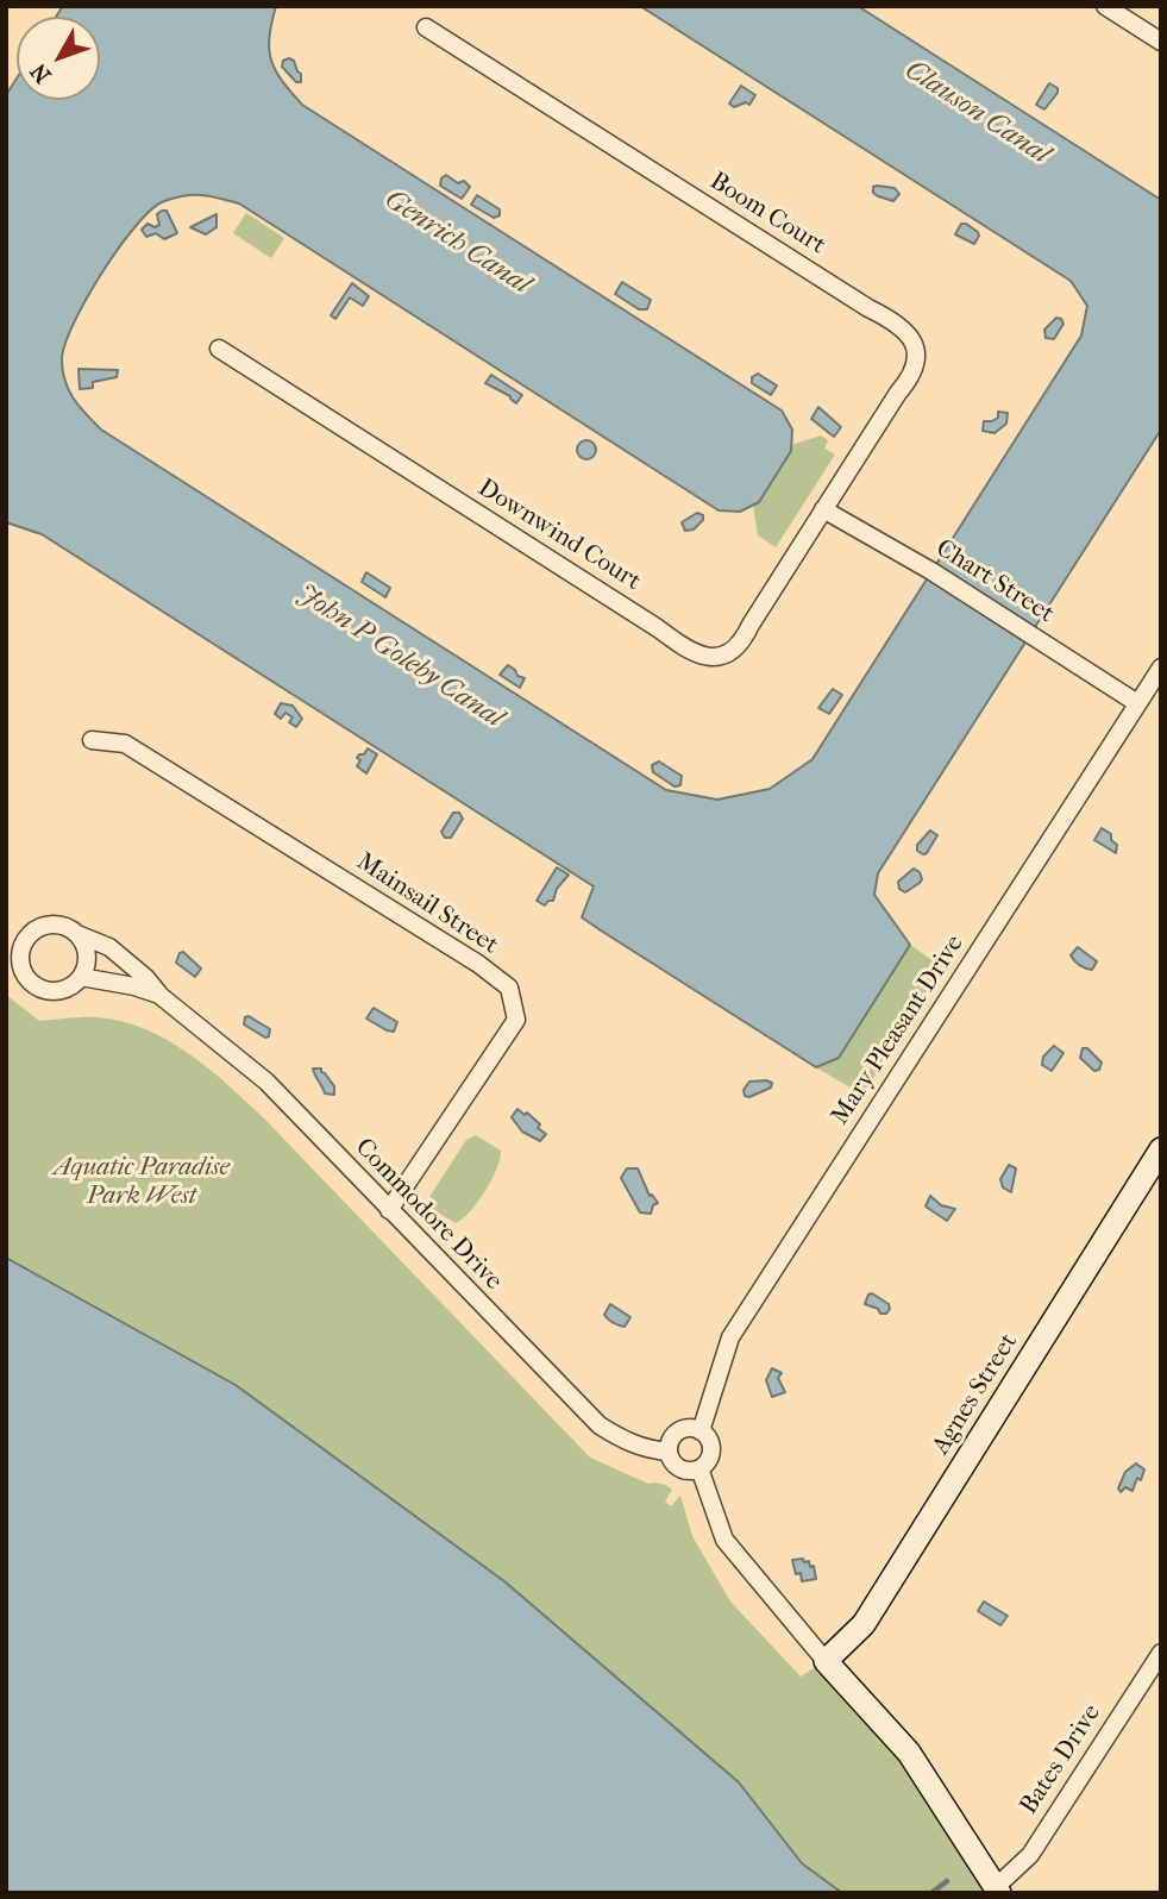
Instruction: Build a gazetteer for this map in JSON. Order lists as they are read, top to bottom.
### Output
{
  "streets": {
    "street": [
      "Boom Court",
      "Downwind Court",
      "Chart Street",
      "Mainsail Street",
      "Mary Pleasant Drive",
      "Commodore Drive",
      "Agnes Street",
      "Bates Drive"
    ]
  },
  "crossings": [
    ["Boom Court", "Downwind Court"],
    ["Boom Court", "Chart Street"],
    ["Downwind Court", "Chart Street"],
    ["Chart Street", "Mary Pleasant Drive"],
    ["Mainsail Street", "Commodore Drive"],
    ["Mary Pleasant Drive", "Commodore Drive"]
  ],
  "water": ["Clauson Canal", "Genrich Canal", "John P Goleby Canal"],
  "parks": ["Aquatic Paradise Park West"],
  "north": "bottom left"
}
